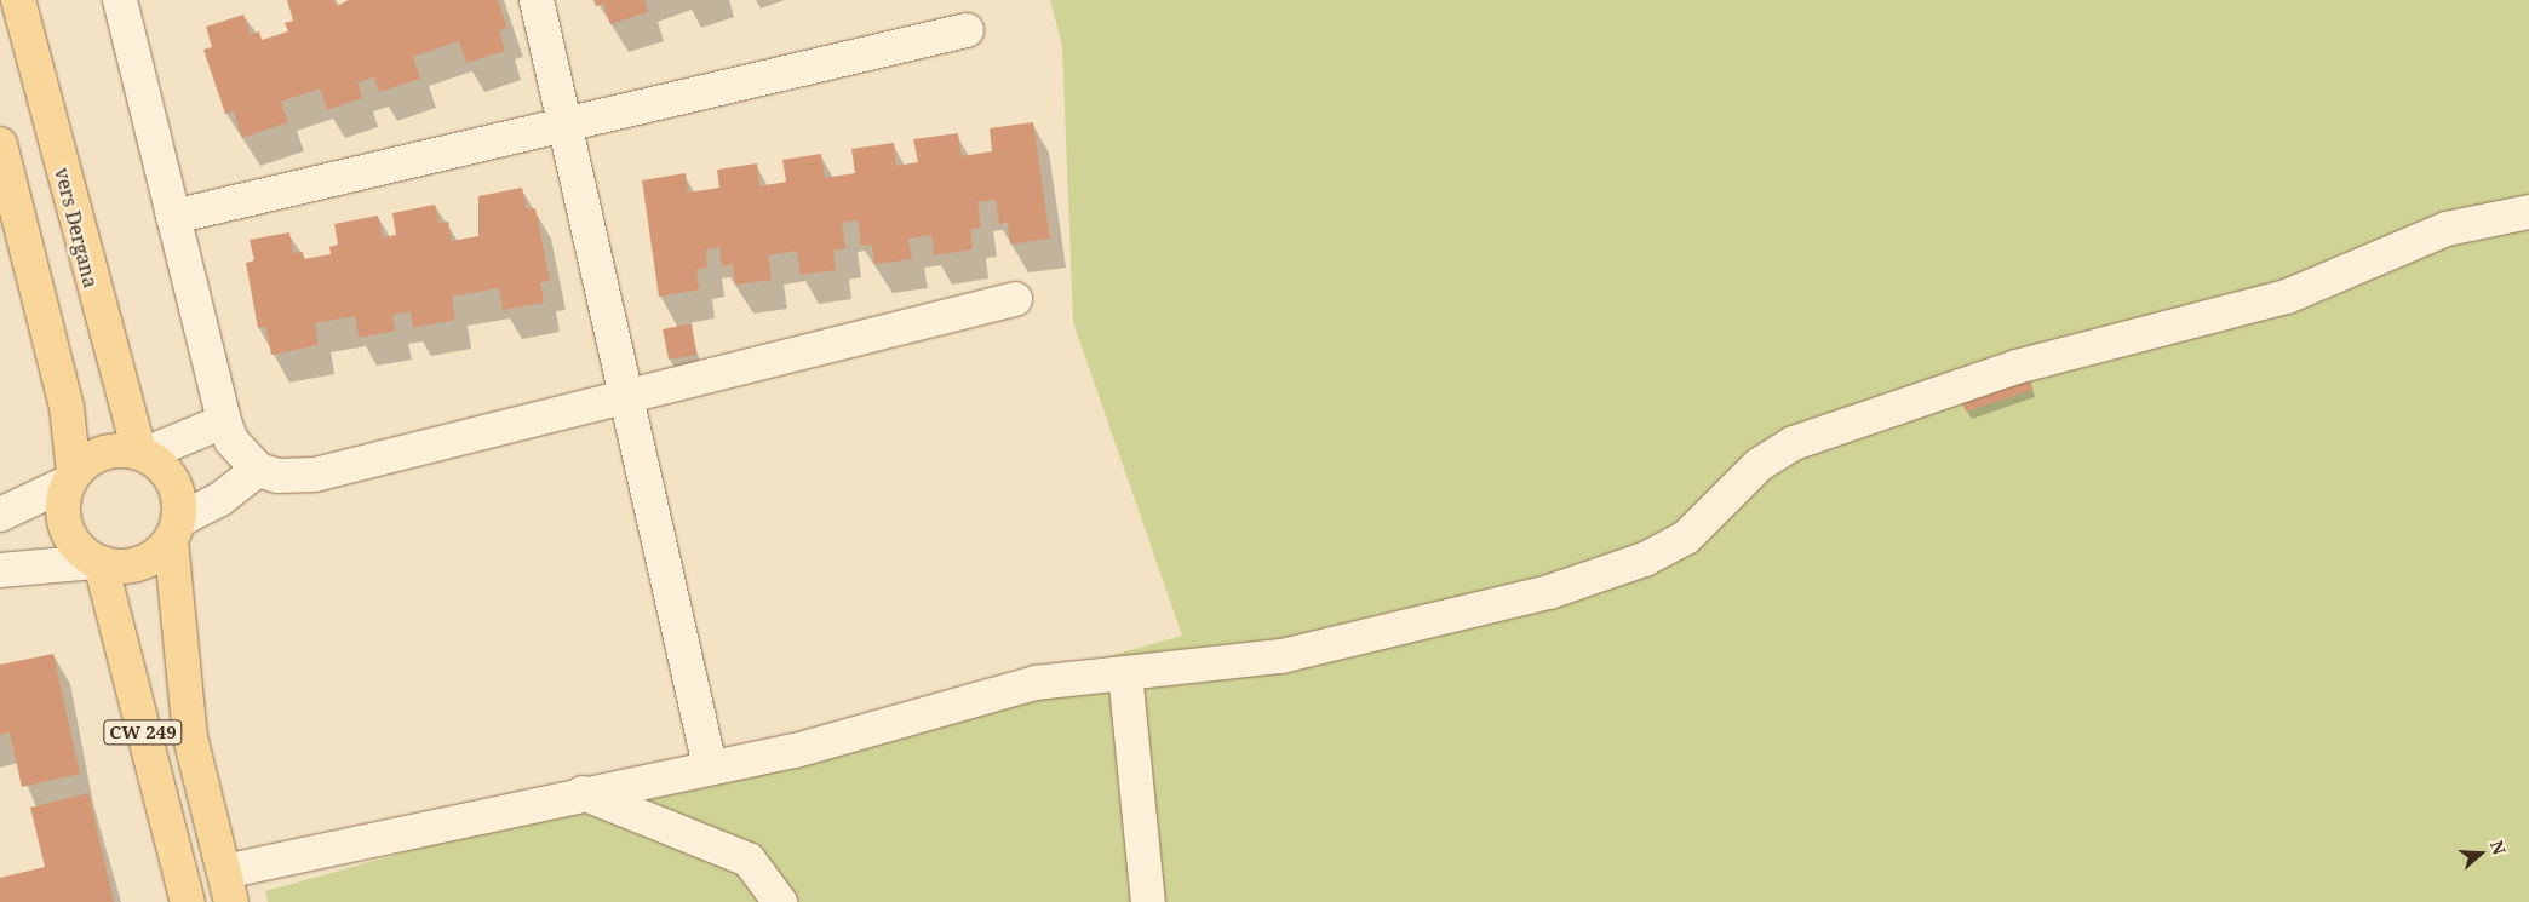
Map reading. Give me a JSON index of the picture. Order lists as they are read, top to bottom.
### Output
{
  "streets": {
    "main road": ["vers Dergana", "CW 249"]
  },
  "crossings": [
    ["vers Dergana", "CW 249"]
  ],
  "north": "right"
}
